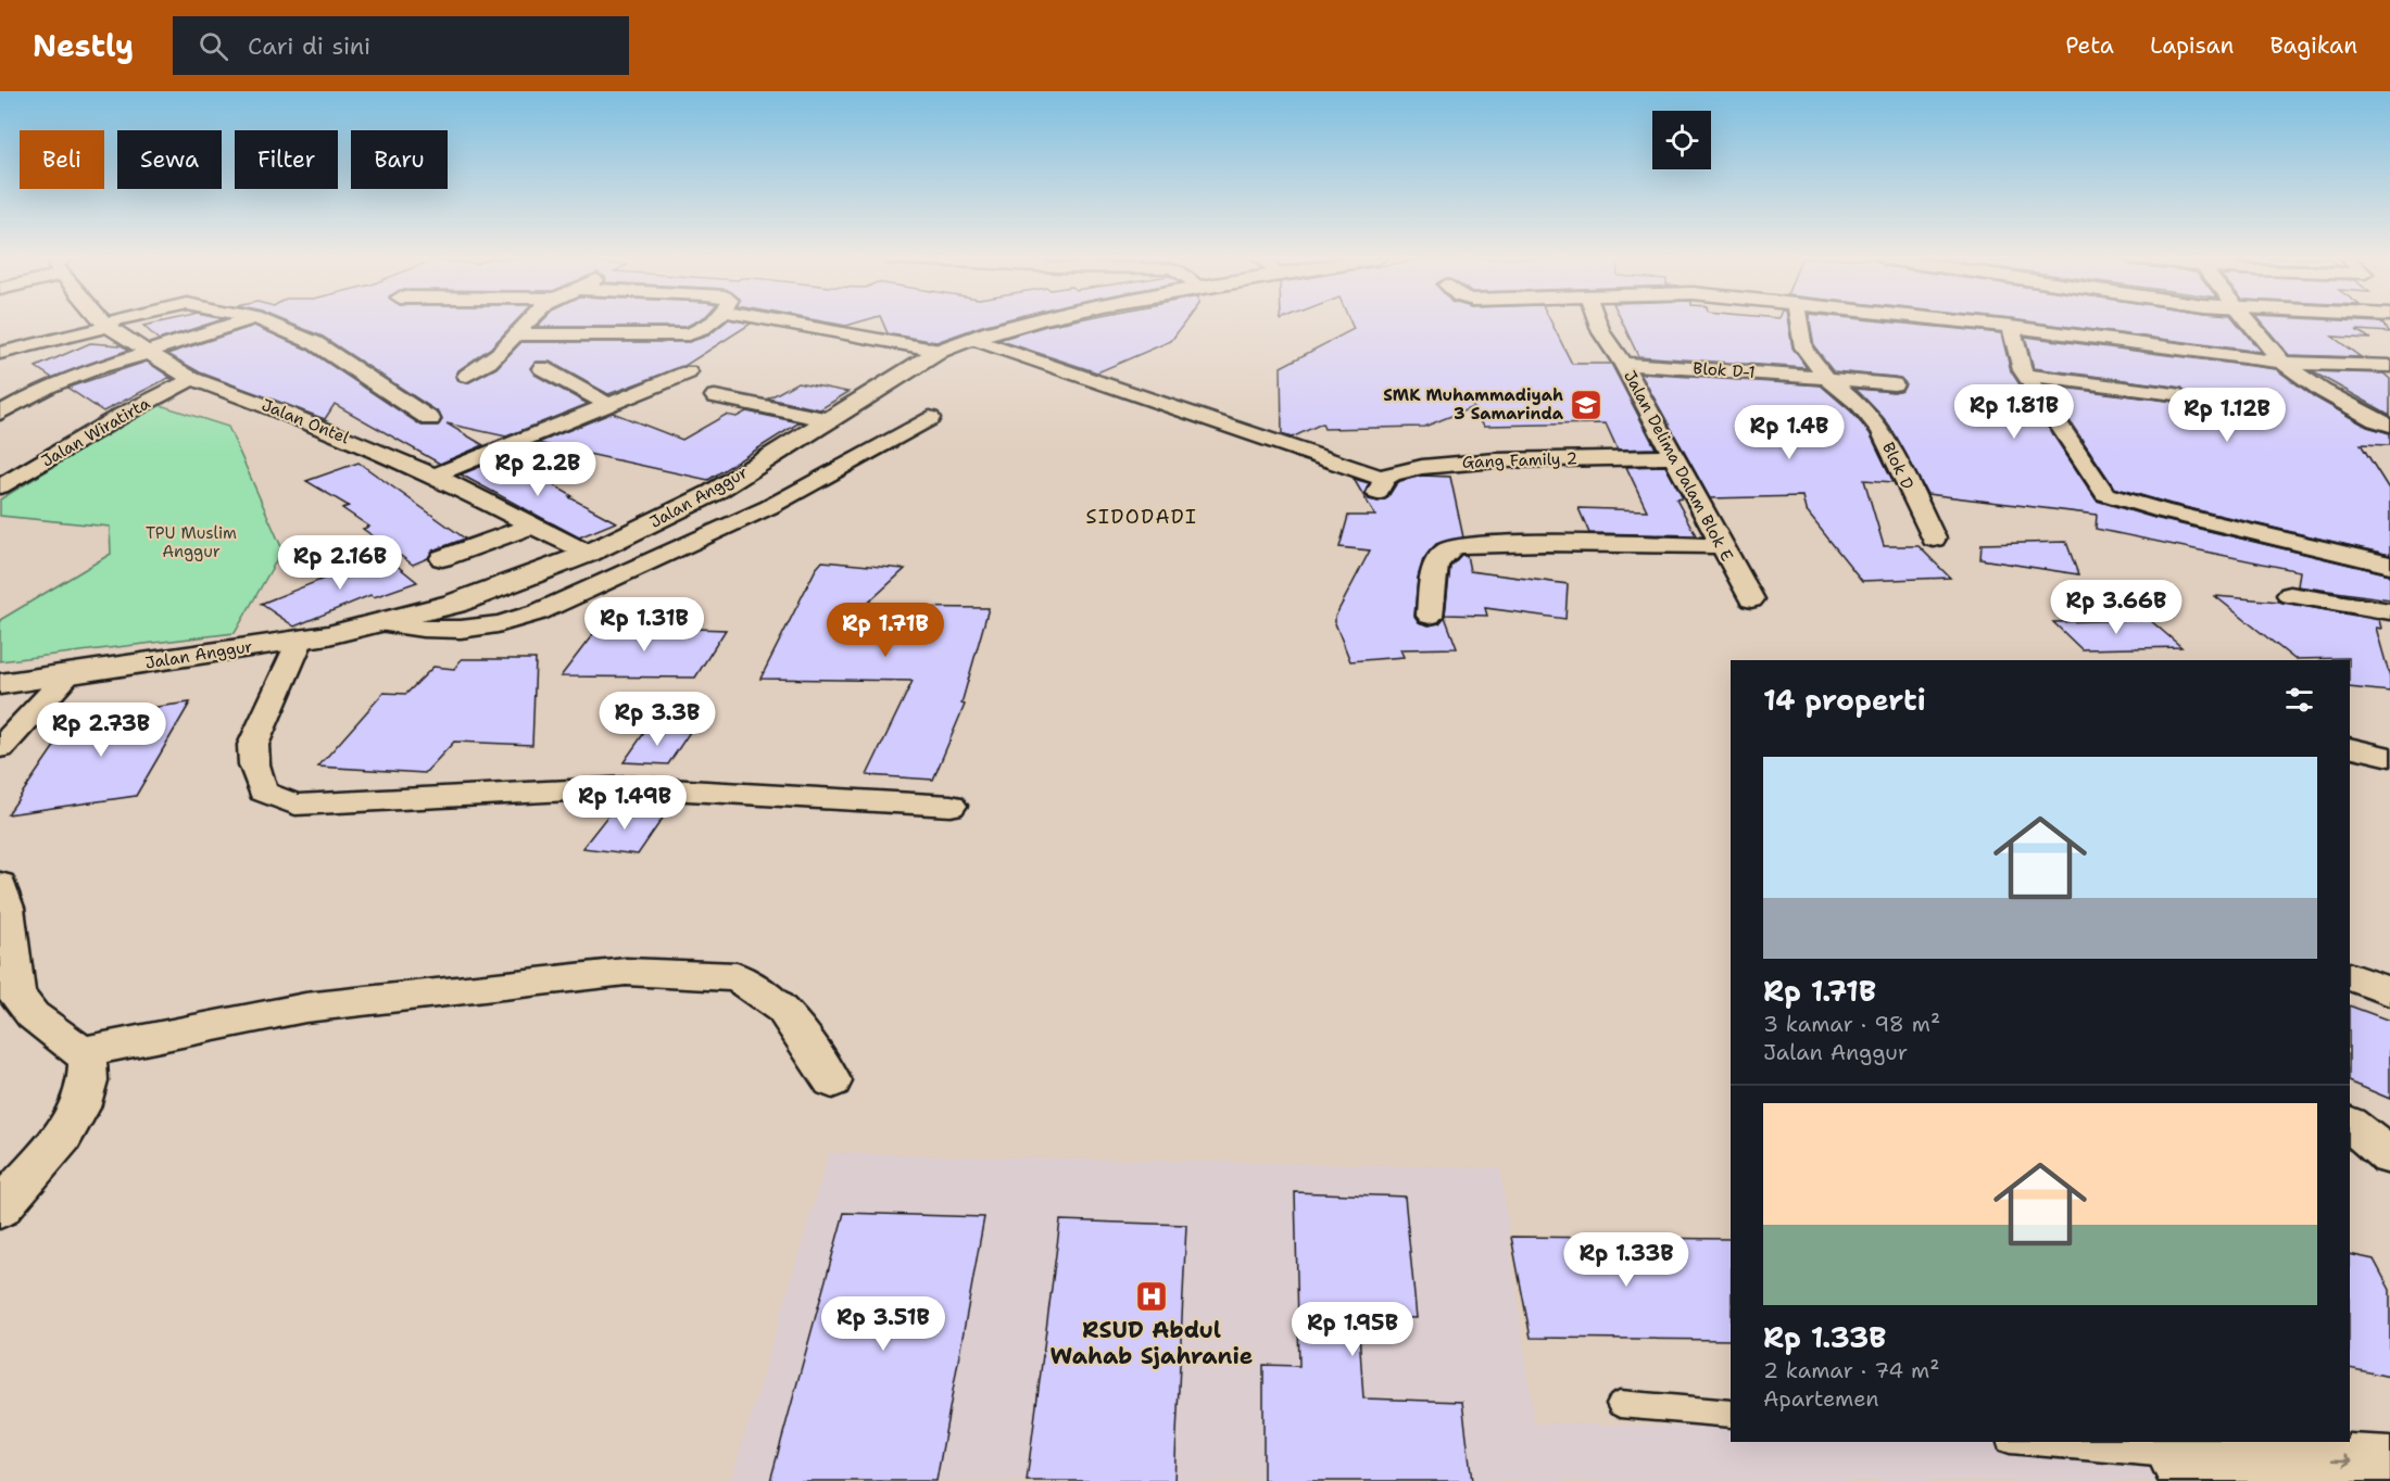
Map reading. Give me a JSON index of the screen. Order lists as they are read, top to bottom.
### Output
{
  "streets": {
    "street": [
      "Blok D-1",
      "Jalan Ontel",
      "Jalan Wiratirta",
      "Gang Family 2",
      "Jalan Delima Dalam Blok E",
      "Blok D",
      "Jalan Anggur"
    ]
  },
  "crossings": [
    ["Blok D-1", "Jalan Delima Dalam Blok E"],
    ["Blok D-1", "Blok D"],
    ["Jalan Ontel", "Jalan Wiratirta"],
    ["Jalan Ontel", "Jalan Anggur"],
    ["Gang Family 2", "Jalan Delima Dalam Blok E"],
    ["Gang Family 2", "Jalan Anggur"]
  ],
  "districts": ["SIDODADI"],
  "parks": ["TPU Muslim Anggur"],
  "places": {
    "school or university": ["SMK Muhammadiyah 3 Samarinda"],
    "hospital": ["RSUD Abdul Wahab Sjahranie"]
  },
  "page": {
    "header": "Nestly",
    "search": "Cari di sini",
    "nav": ["Peta", "Lapisan", "Bagikan"],
    "chip": [
      "Beli",
      "Sewa",
      "Filter",
      "Baru"
    ],
    "price": [
      "Rp 1.81B",
      "Rp 1.12B",
      "Rp 1.4B",
      "Rp 2.2B",
      "Rp 2.16B",
      "Rp 3.66B",
      "Rp 1.31B",
      "Rp 1.71B",
      "Rp 3.3B",
      "Rp 2.73B",
      "Rp 1.49B",
      "Rp 1.33B",
      "Rp 3.51B",
      "Rp 1.95B"
    ],
    "heading": "14 properti",
    "list": [
      {
        "name": "Rp 1.71B",
        "note": "3 kamar · 98 m² · Jalan Anggur"
      },
      {
        "name": "Rp 1.33B",
        "note": "2 kamar · 74 m² · Apartemen"
      }
    ]
  }
}
